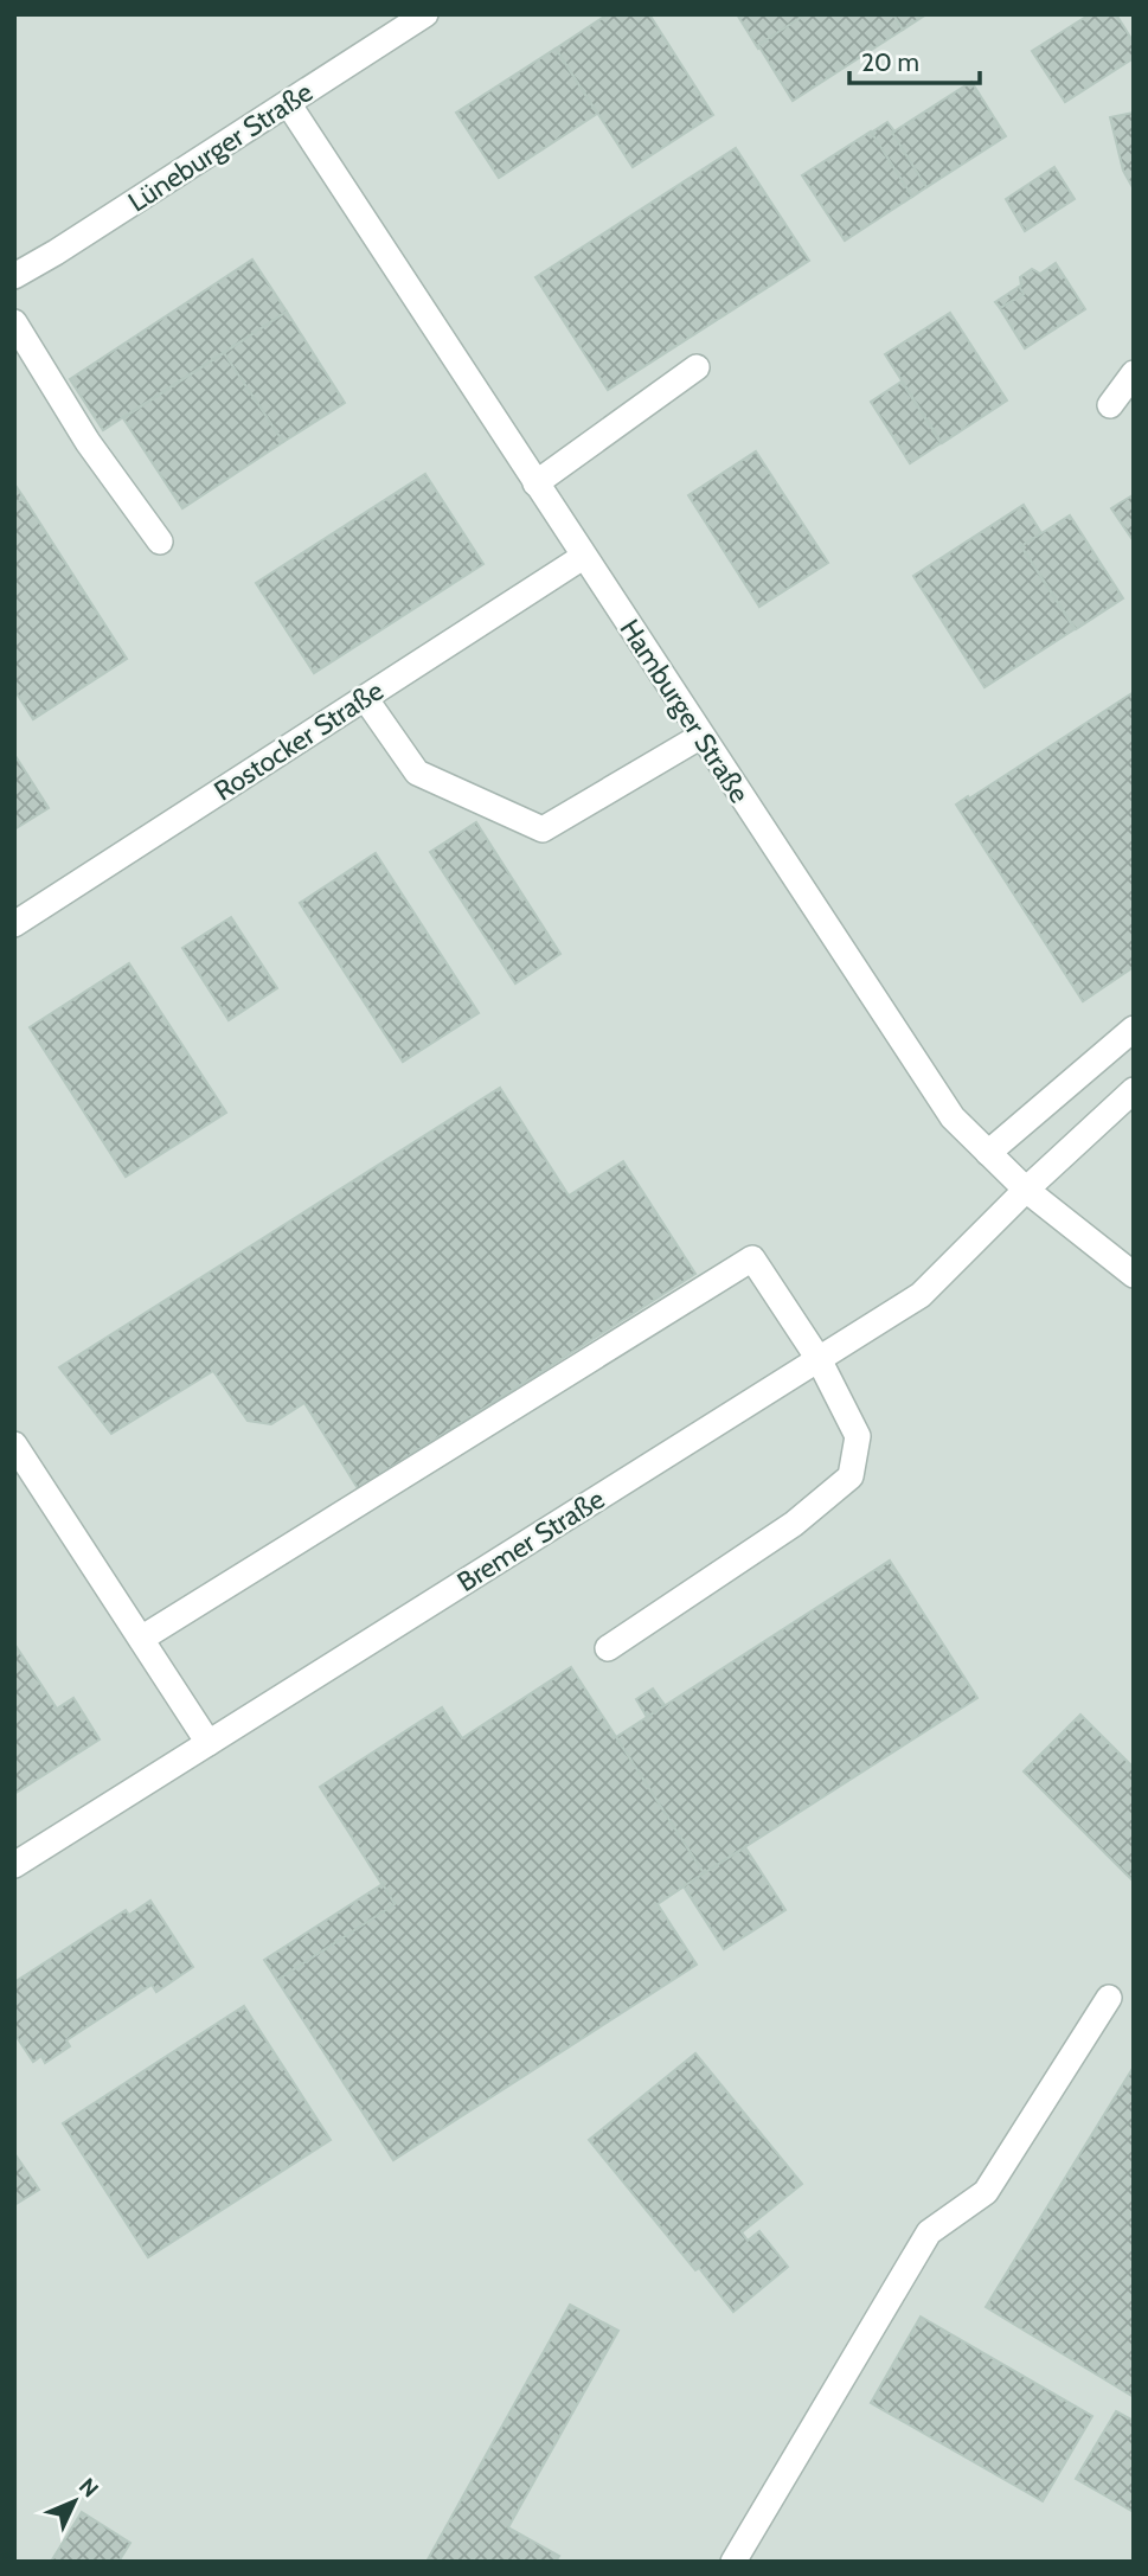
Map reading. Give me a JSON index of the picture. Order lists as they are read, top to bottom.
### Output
{
  "streets": {
    "street": [
      "Lüneburger Straße",
      "Hamburger Straße",
      "Rostocker Straße",
      "Bremer Straße"
    ]
  },
  "crossings": [
    ["Lüneburger Straße", "Hamburger Straße"],
    ["Hamburger Straße", "Rostocker Straße"],
    ["Hamburger Straße", "Bremer Straße"]
  ],
  "scale_bar": "20 m",
  "north": "top right"
}
